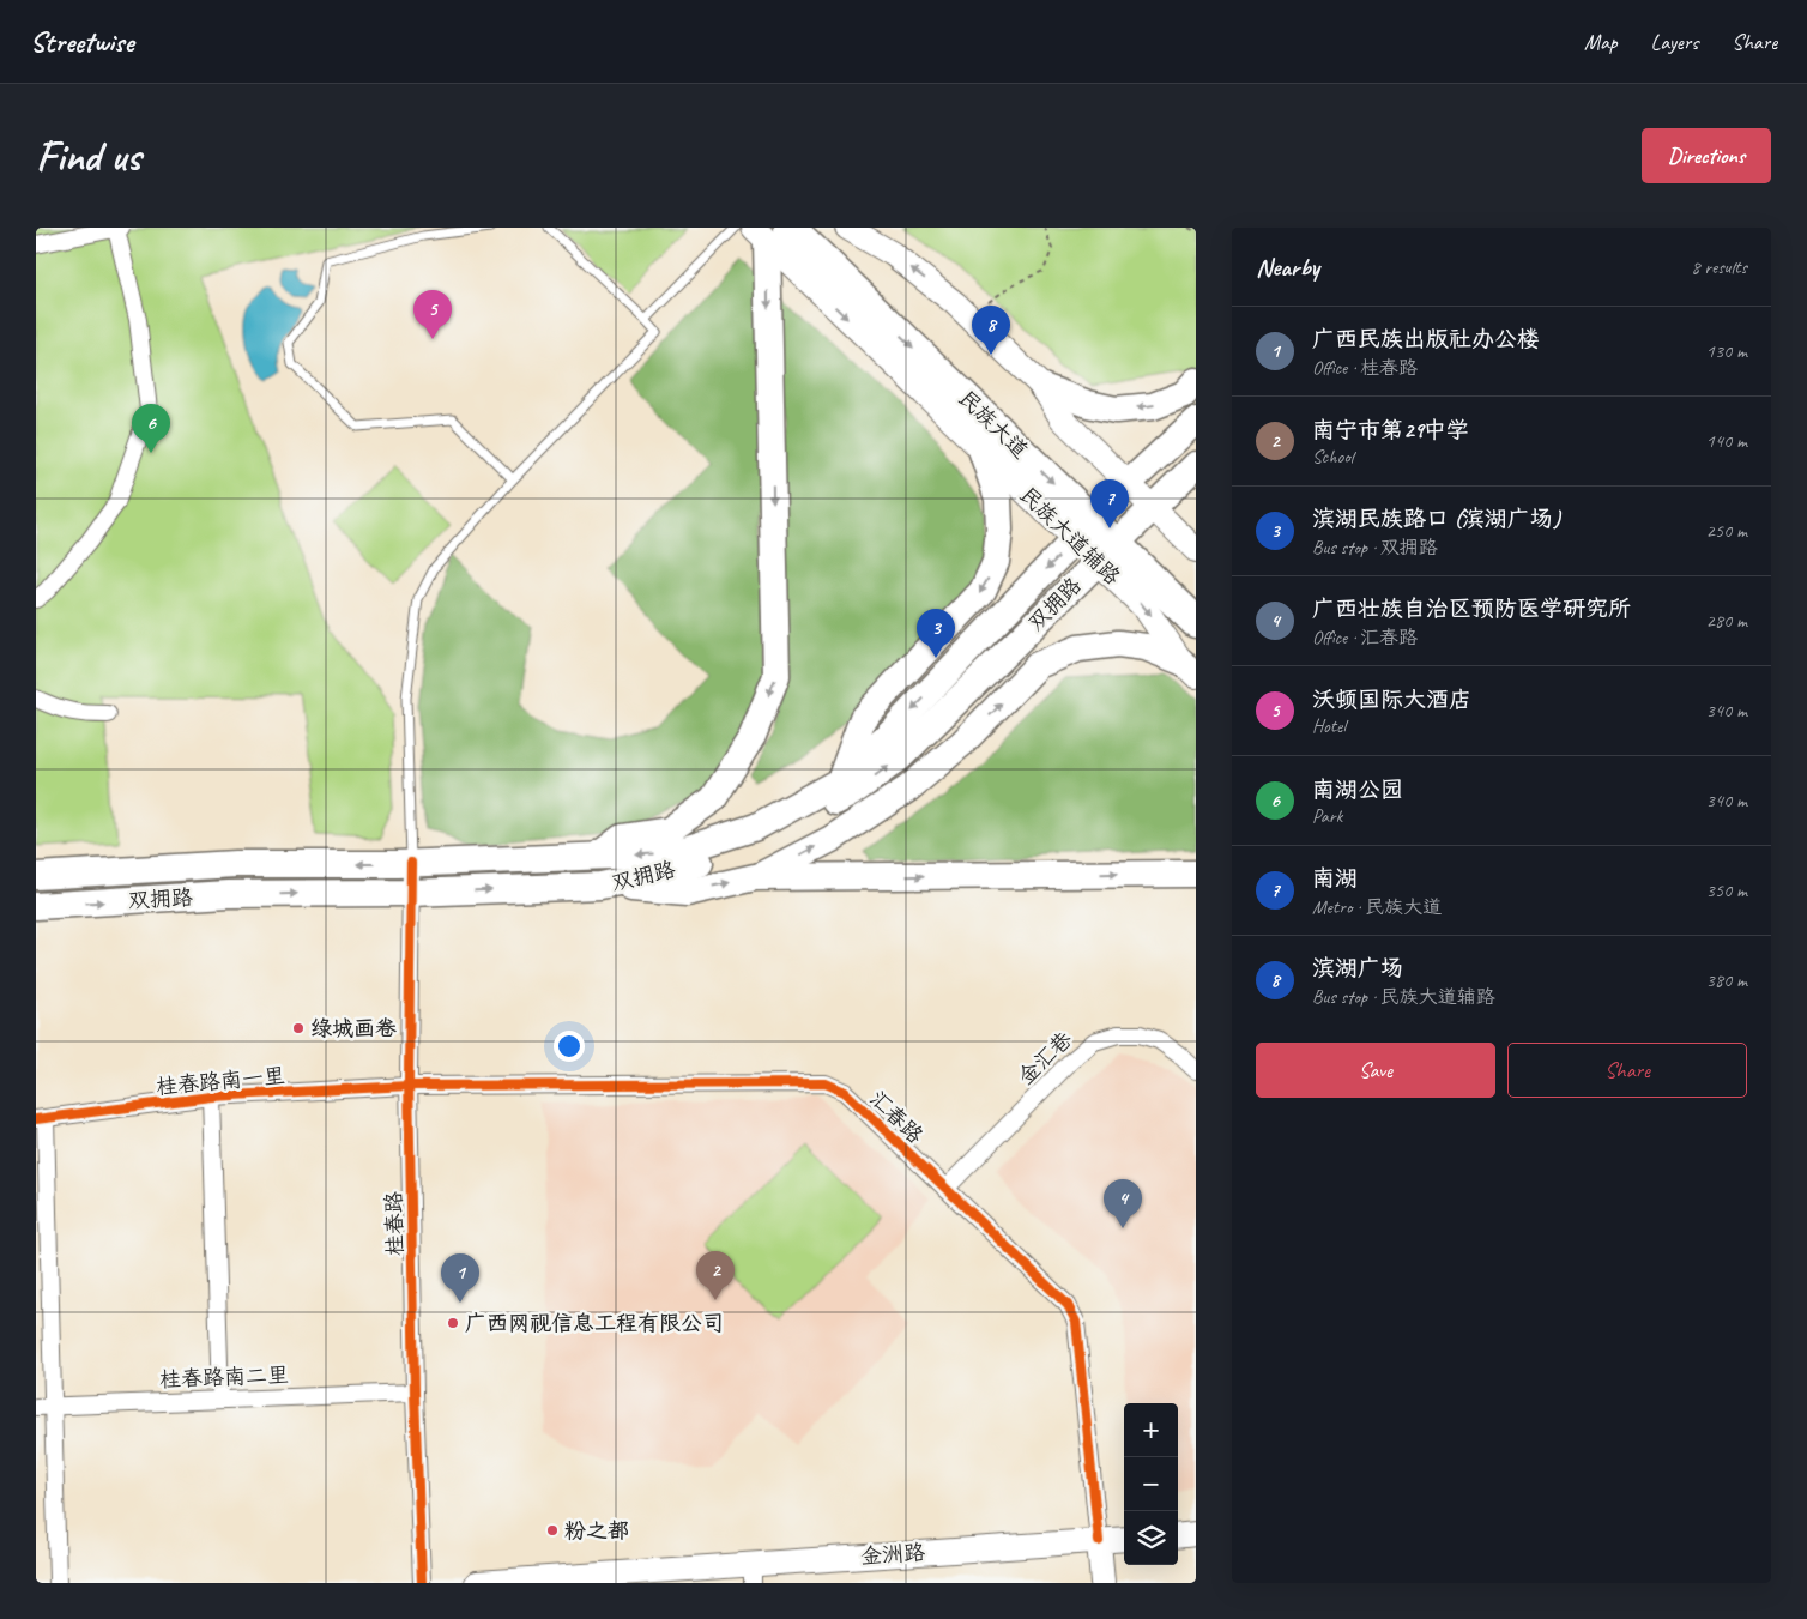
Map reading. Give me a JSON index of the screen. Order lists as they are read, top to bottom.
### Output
{
  "streets": {
    "highway": ["民族大道"],
    "main road": ["双拥路"],
    "street": [
      "民族大道辅路",
      "金汇巷",
      "桂春路南一里",
      "汇春路",
      "桂春路",
      "桂春路南二里",
      "金洲路"
    ]
  },
  "crossings": [
    ["民族大道", "民族大道辅路"],
    ["民族大道", "双拥路"],
    ["民族大道辅路", "双拥路"],
    ["双拥路", "桂春路"],
    ["金汇巷", "汇春路"],
    ["桂春路南一里", "汇春路"],
    ["桂春路南一里", "桂春路"],
    ["汇春路", "桂春路"],
    ["汇春路", "金洲路"],
    ["桂春路", "桂春路南二里"]
  ],
  "places": ["绿城画卷", "广西网视信息工程有限公司", "粉之都"],
  "page": {
    "header": "Streetwise",
    "nav": ["Map", "Layers", "Share"],
    "buttons": [
      "Directions",
      ["Save", "Share"]
    ],
    "title": "Find us",
    "heading": ["Nearby", "8 results"],
    "pins": [
      "5",
      "8",
      "6",
      "7",
      "3",
      "4",
      "2",
      "1"
    ],
    "list": [
      {
        "mark": "1",
        "name": "广西民族出版社办公楼",
        "note": "Office · 桂春路",
        "value": "130 m"
      },
      {
        "mark": "2",
        "name": "南宁市第29中学",
        "note": "School",
        "value": "140 m"
      },
      {
        "mark": "3",
        "name": "滨湖民族路口 (滨湖广场)",
        "note": "Bus stop · 双拥路",
        "value": "250 m"
      },
      {
        "mark": "4",
        "name": "广西壮族自治区预防医学研究所",
        "note": "Office · 汇春路",
        "value": "280 m"
      },
      {
        "mark": "5",
        "name": "沃顿国际大酒店",
        "note": "Hotel",
        "value": "340 m"
      },
      {
        "mark": "6",
        "name": "南湖公园",
        "note": "Park",
        "value": "340 m"
      },
      {
        "mark": "7",
        "name": "南湖",
        "note": "Metro · 民族大道",
        "value": "350 m"
      },
      {
        "mark": "8",
        "name": "滨湖广场",
        "note": "Bus stop · 民族大道辅路",
        "value": "380 m"
      }
    ],
    "map_buttons": ["+", "−"]
  }
}
